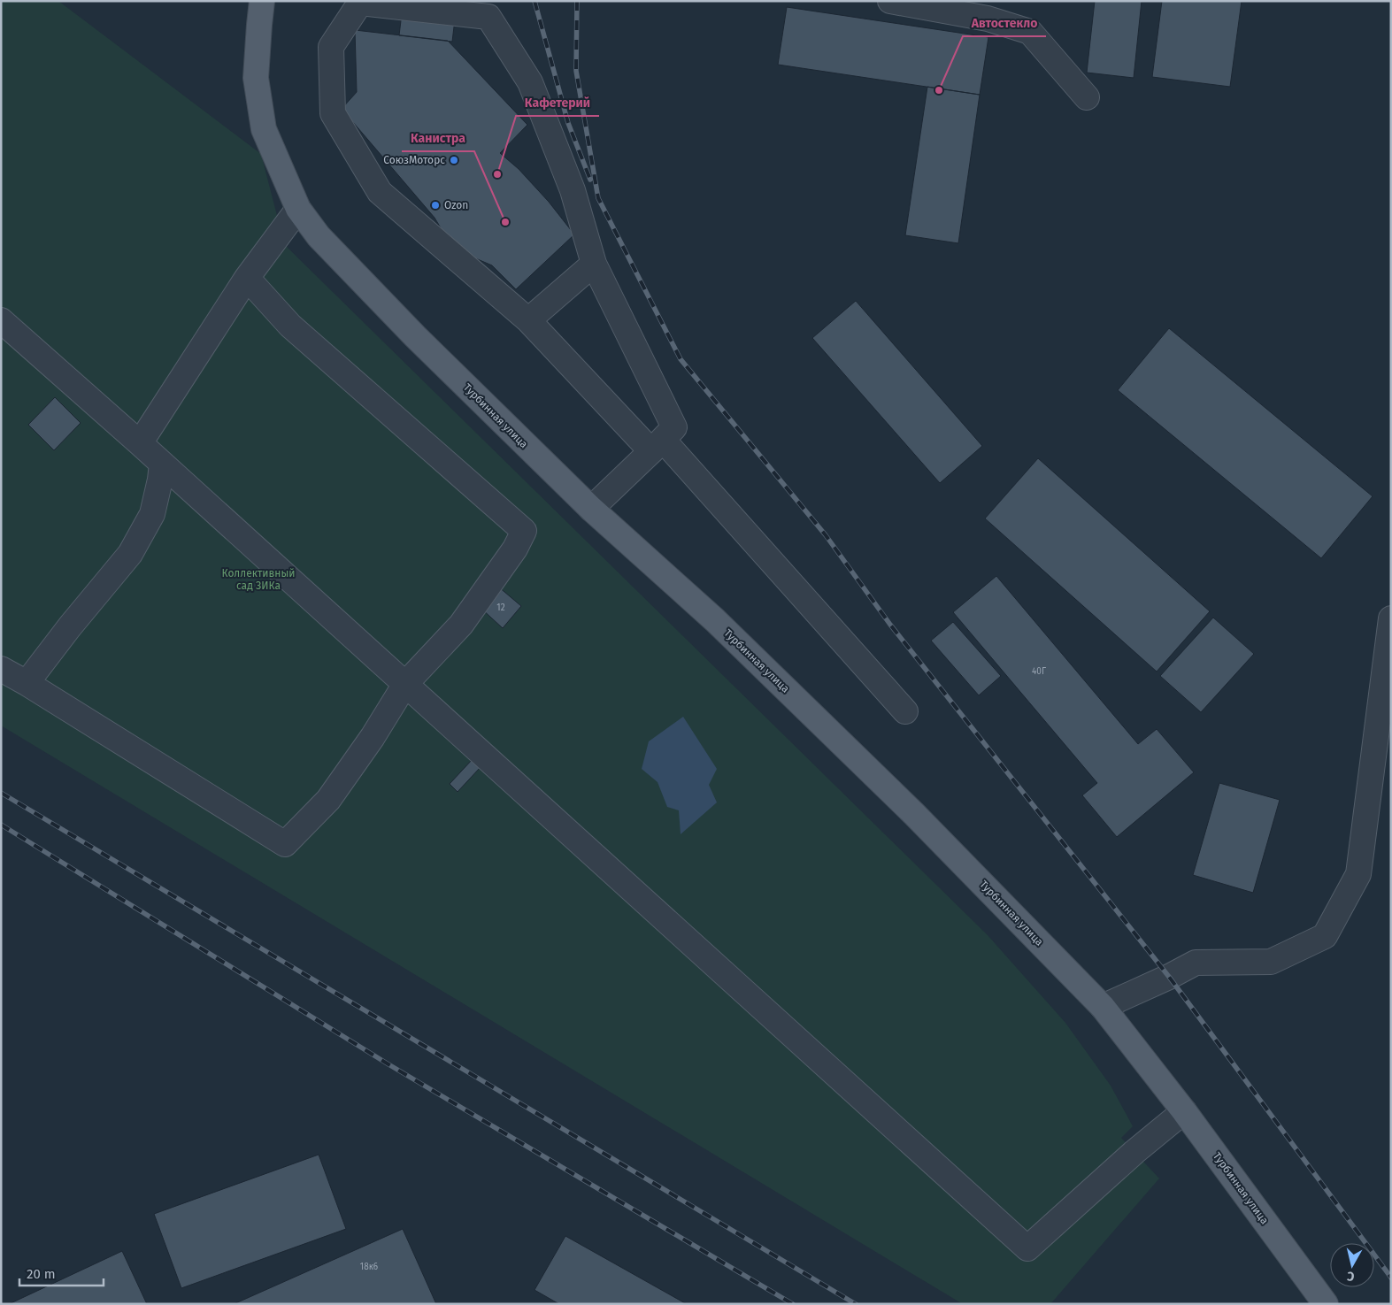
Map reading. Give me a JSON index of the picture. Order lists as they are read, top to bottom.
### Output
{
  "streets": {
    "main road": ["Турбинная улица"]
  },
  "parks": ["Коллективный сад ЗИКа"],
  "places": [
    "Автостекло",
    "СоюзМоторс",
    "Кафетерий",
    "Ozon",
    "Канистра"
  ],
  "house_numbers": ["12", "40Г", "18к6"],
  "scale_bar": "20 m",
  "north": "bottom"
}
